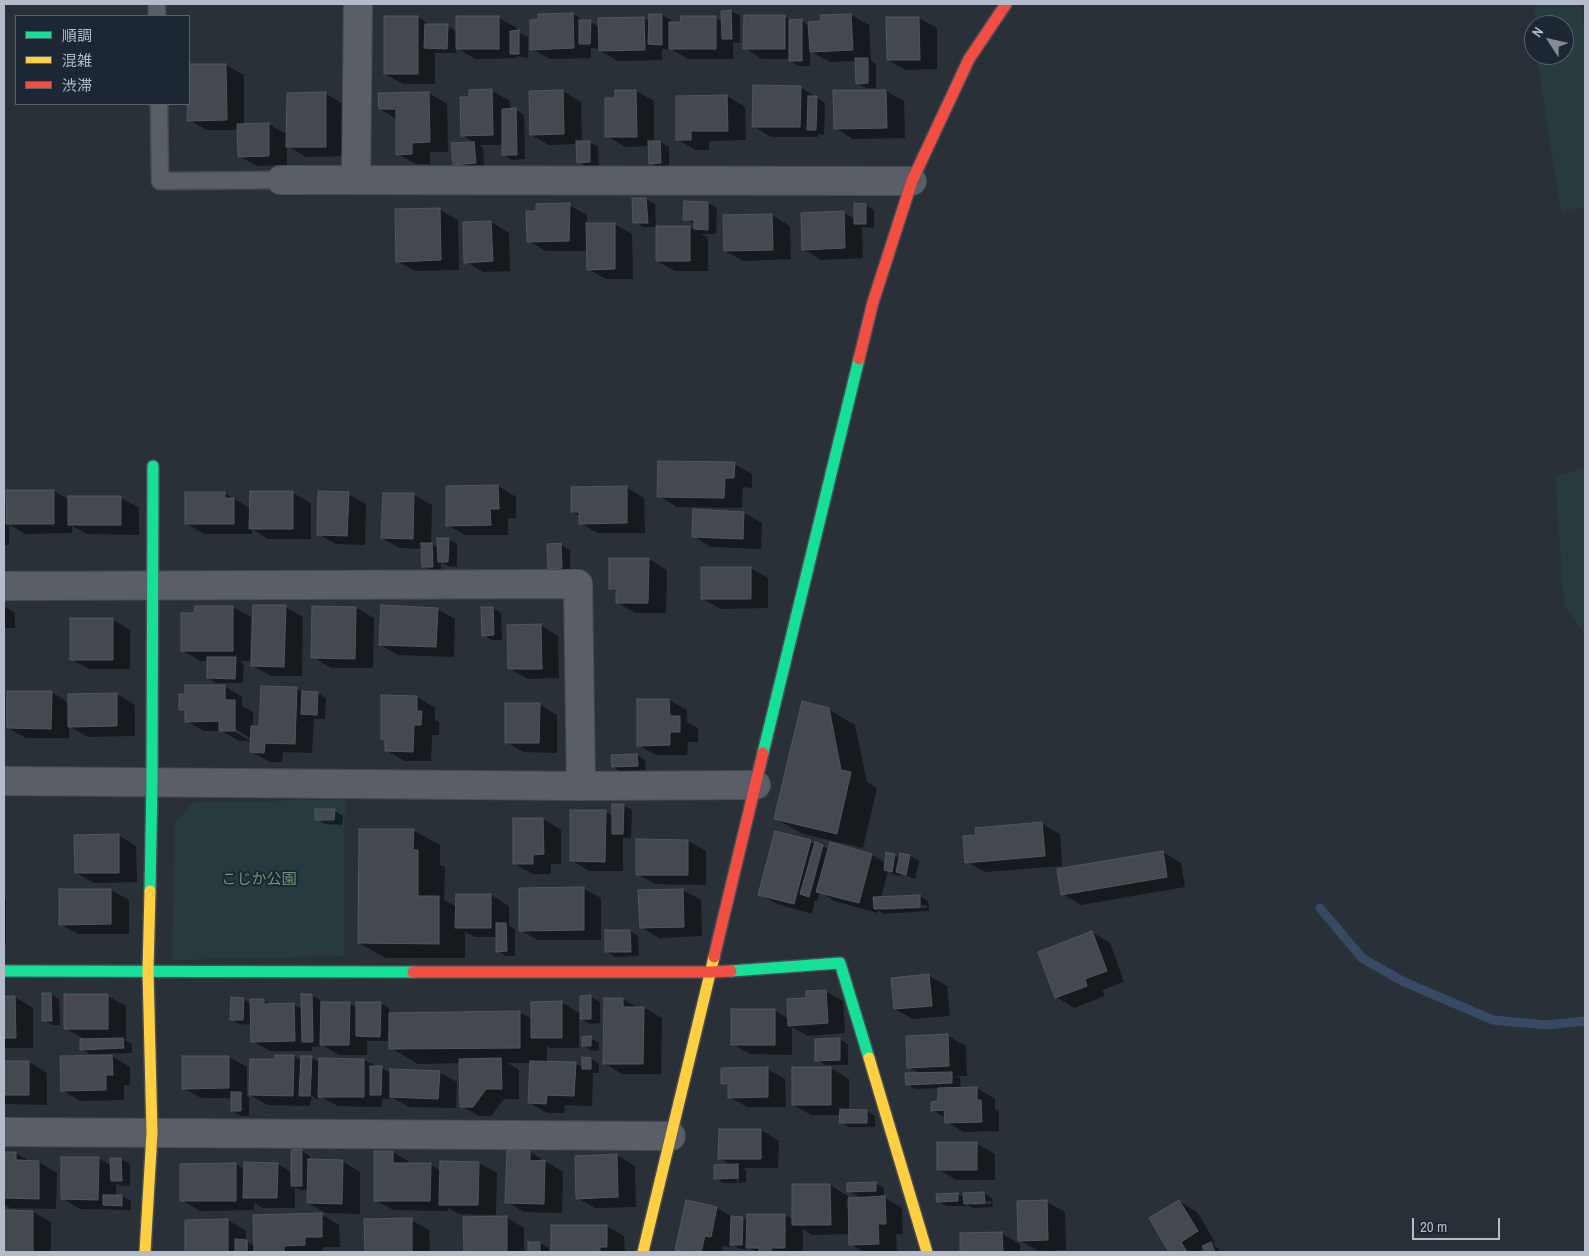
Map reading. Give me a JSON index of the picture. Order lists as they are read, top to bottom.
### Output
{
  "parks": ["こじか公園"],
  "legend": ["順調", "混雑", "渋滞"],
  "scale_bar": "20 m",
  "north": "top left"
}
